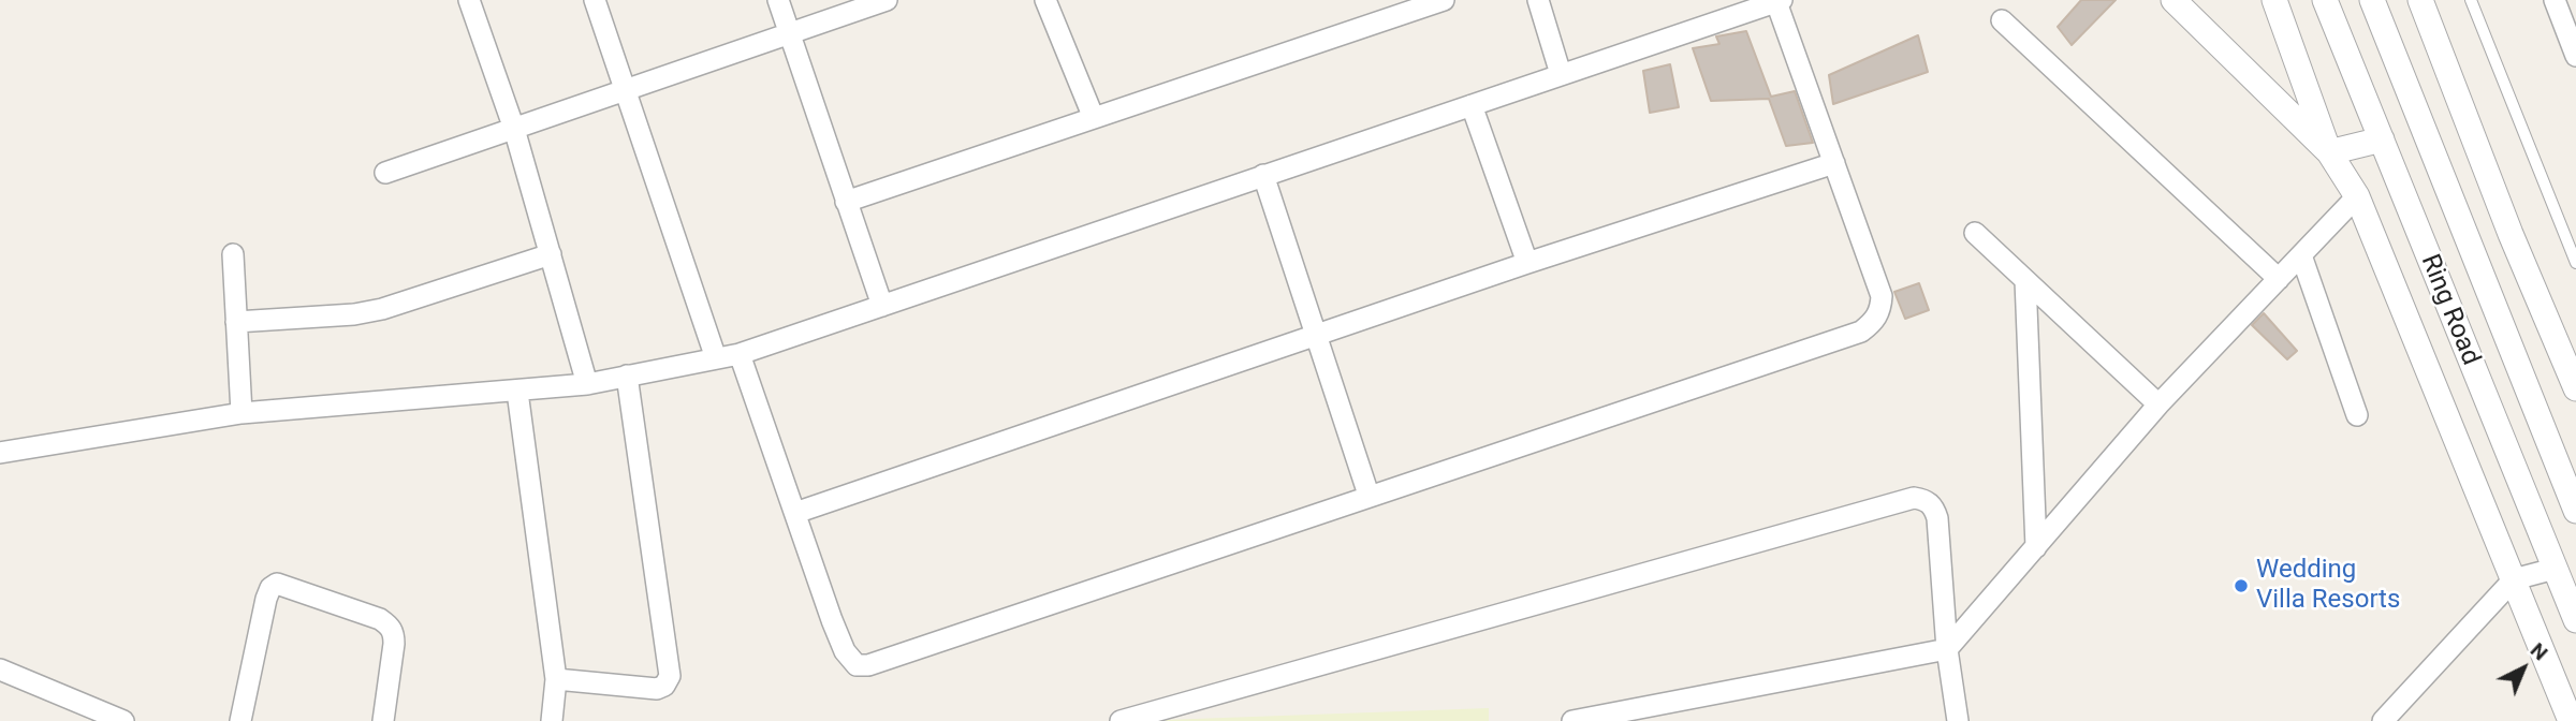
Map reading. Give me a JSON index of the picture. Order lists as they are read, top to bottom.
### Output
{
  "streets": {
    "street": ["Ring Road"]
  },
  "places": ["Wedding Villa Resorts"],
  "north": "top right"
}
